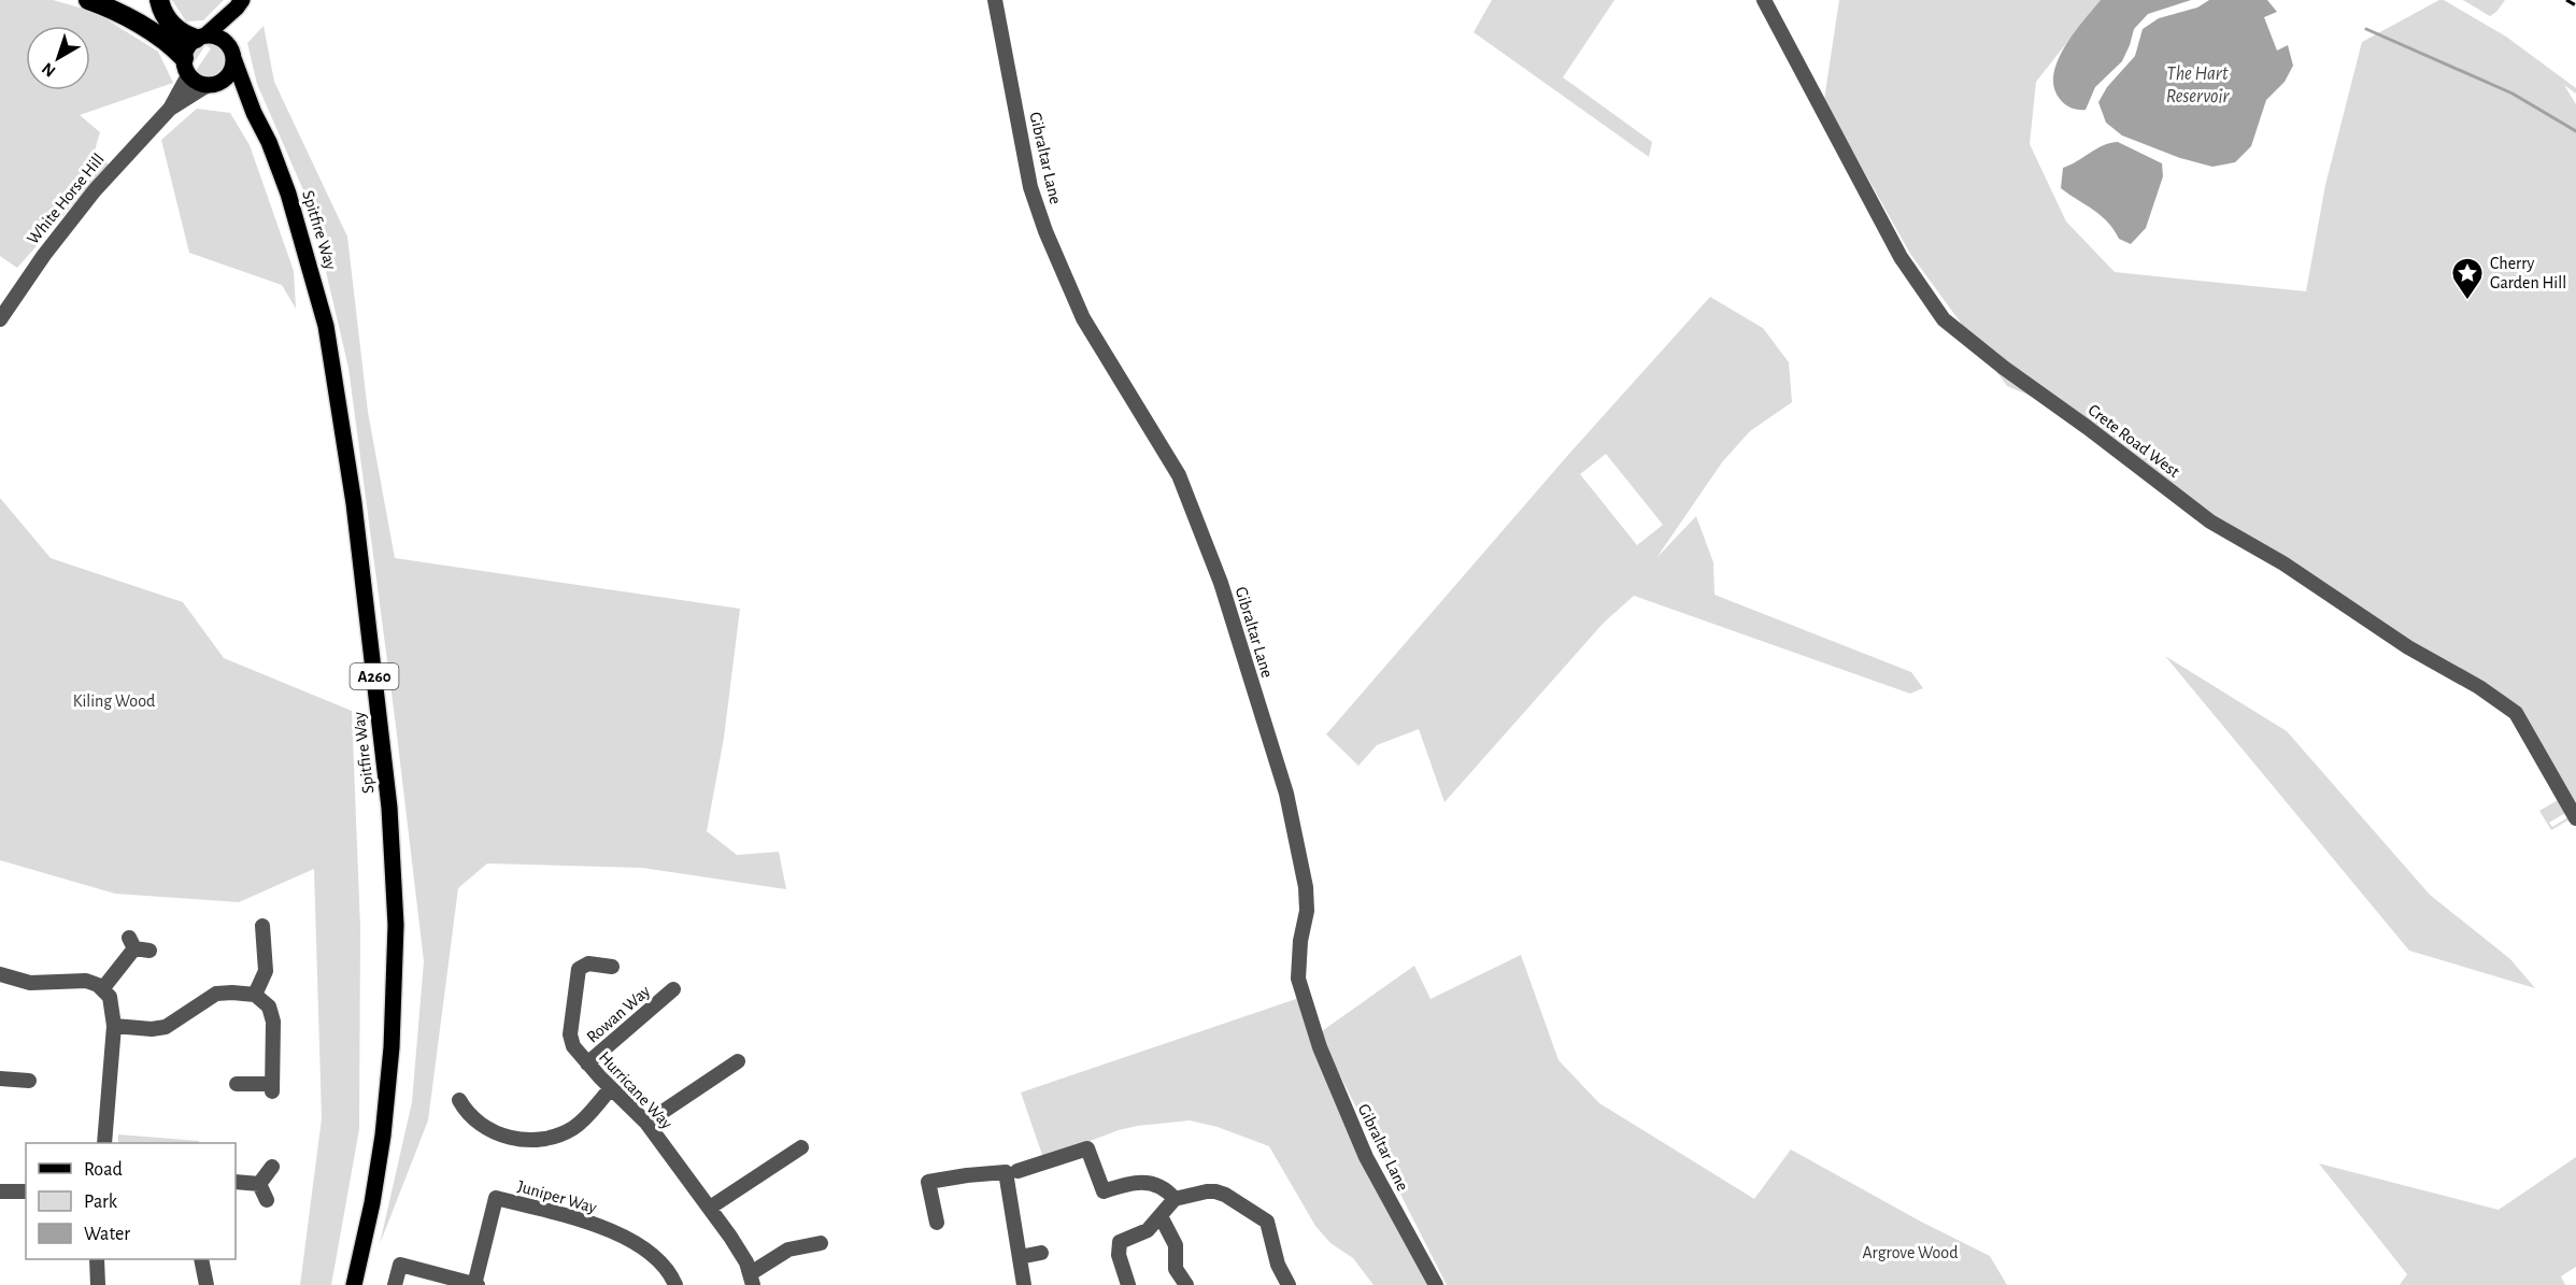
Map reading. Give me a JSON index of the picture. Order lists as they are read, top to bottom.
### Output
{
  "streets": {
    "main road": ["Spitfire Way", "A260"],
    "street": [
      "Gibraltar Lane",
      "White Horse Hill",
      "Crete Road West",
      "Rowan Way",
      "Hurricane Way",
      "Juniper Way"
    ]
  },
  "crossings": [
    ["White Horse Hill", "Spitfire Way"],
    ["White Horse Hill", "A260"],
    ["Spitfire Way", "A260"],
    ["Rowan Way", "Hurricane Way"]
  ],
  "water": ["The Hart Reservoir"],
  "parks": ["Kiling Wood", "Argrove Wood"],
  "places": {
    "place": ["Cherry Garden Hill"]
  },
  "legend": ["Road", "Park", "Water"],
  "north": "bottom left"
}
